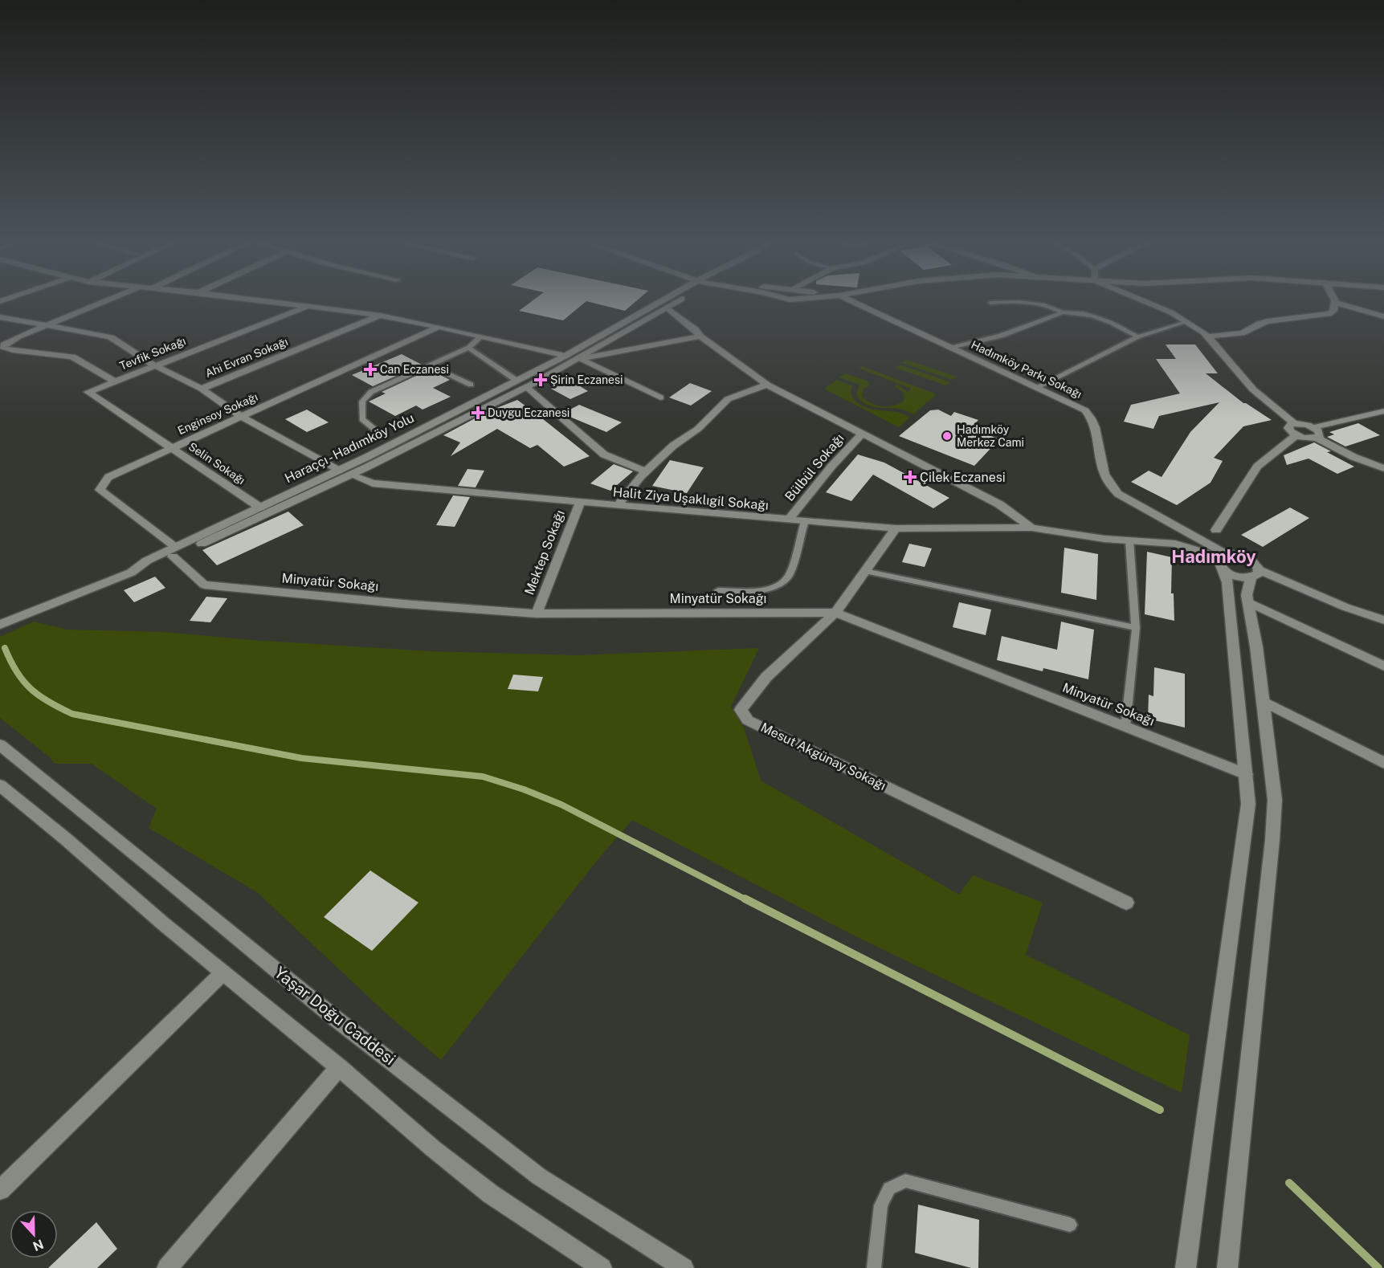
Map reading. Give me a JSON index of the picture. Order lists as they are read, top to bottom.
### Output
{
  "streets": {
    "street": [
      "Tevfik Sokağı",
      "Ahi Evran Sokağı",
      "Hadımköy Parkı Sokağı",
      "Enginsoy Sokağı",
      "Haraççı - Hadımköy Yolu",
      "Selin Sokağı",
      "Bülbül Sokağı",
      "Halit Ziya Uşaklıgil Sokağı",
      "Mektep Sokağı",
      "Minyatür Sokağı",
      "Mesut Akgünay Sokağı",
      "Yaşar Doğu Caddesi"
    ]
  },
  "crossings": [
    ["Tevfik Sokağı", "Selin Sokağı"],
    ["Tevfik Sokağı", "Halit Ziya Uşaklıgil Sokağı"],
    ["Ahi Evran Sokağı", "Halit Ziya Uşaklıgil Sokağı"],
    ["Hadımköy Parkı Sokağı", "Halit Ziya Uşaklıgil Sokağı"],
    ["Enginsoy Sokağı", "Haraççı - Hadımköy Yolu"],
    ["Enginsoy Sokağı", "Selin Sokağı"],
    ["Enginsoy Sokağı", "Halit Ziya Uşaklıgil Sokağı"],
    ["Enginsoy Sokağı", "Minyatür Sokağı"],
    ["Haraççı - Hadımköy Yolu", "Selin Sokağı"],
    ["Haraççı - Hadımköy Yolu", "Halit Ziya Uşaklıgil Sokağı"],
    ["Haraççı - Hadımköy Yolu", "Minyatür Sokağı"],
    ["Bülbül Sokağı", "Halit Ziya Uşaklıgil Sokağı"],
    ["Halit Ziya Uşaklıgil Sokağı", "Mektep Sokağı"],
    ["Halit Ziya Uşaklıgil Sokağı", "Mesut Akgünay Sokağı"],
    ["Mektep Sokağı", "Minyatür Sokağı"],
    ["Minyatür Sokağı", "Mesut Akgünay Sokağı"]
  ],
  "districts": ["Hadımköy"],
  "places": {
    "health": [
      "Can Eczanesi",
      "Şirin Eczanesi",
      "Duygu Eczanesi",
      "Çilek Eczanesi"
    ],
    "other": ["Hadımköy Merkez Cami"]
  },
  "north": "bottom"
}
